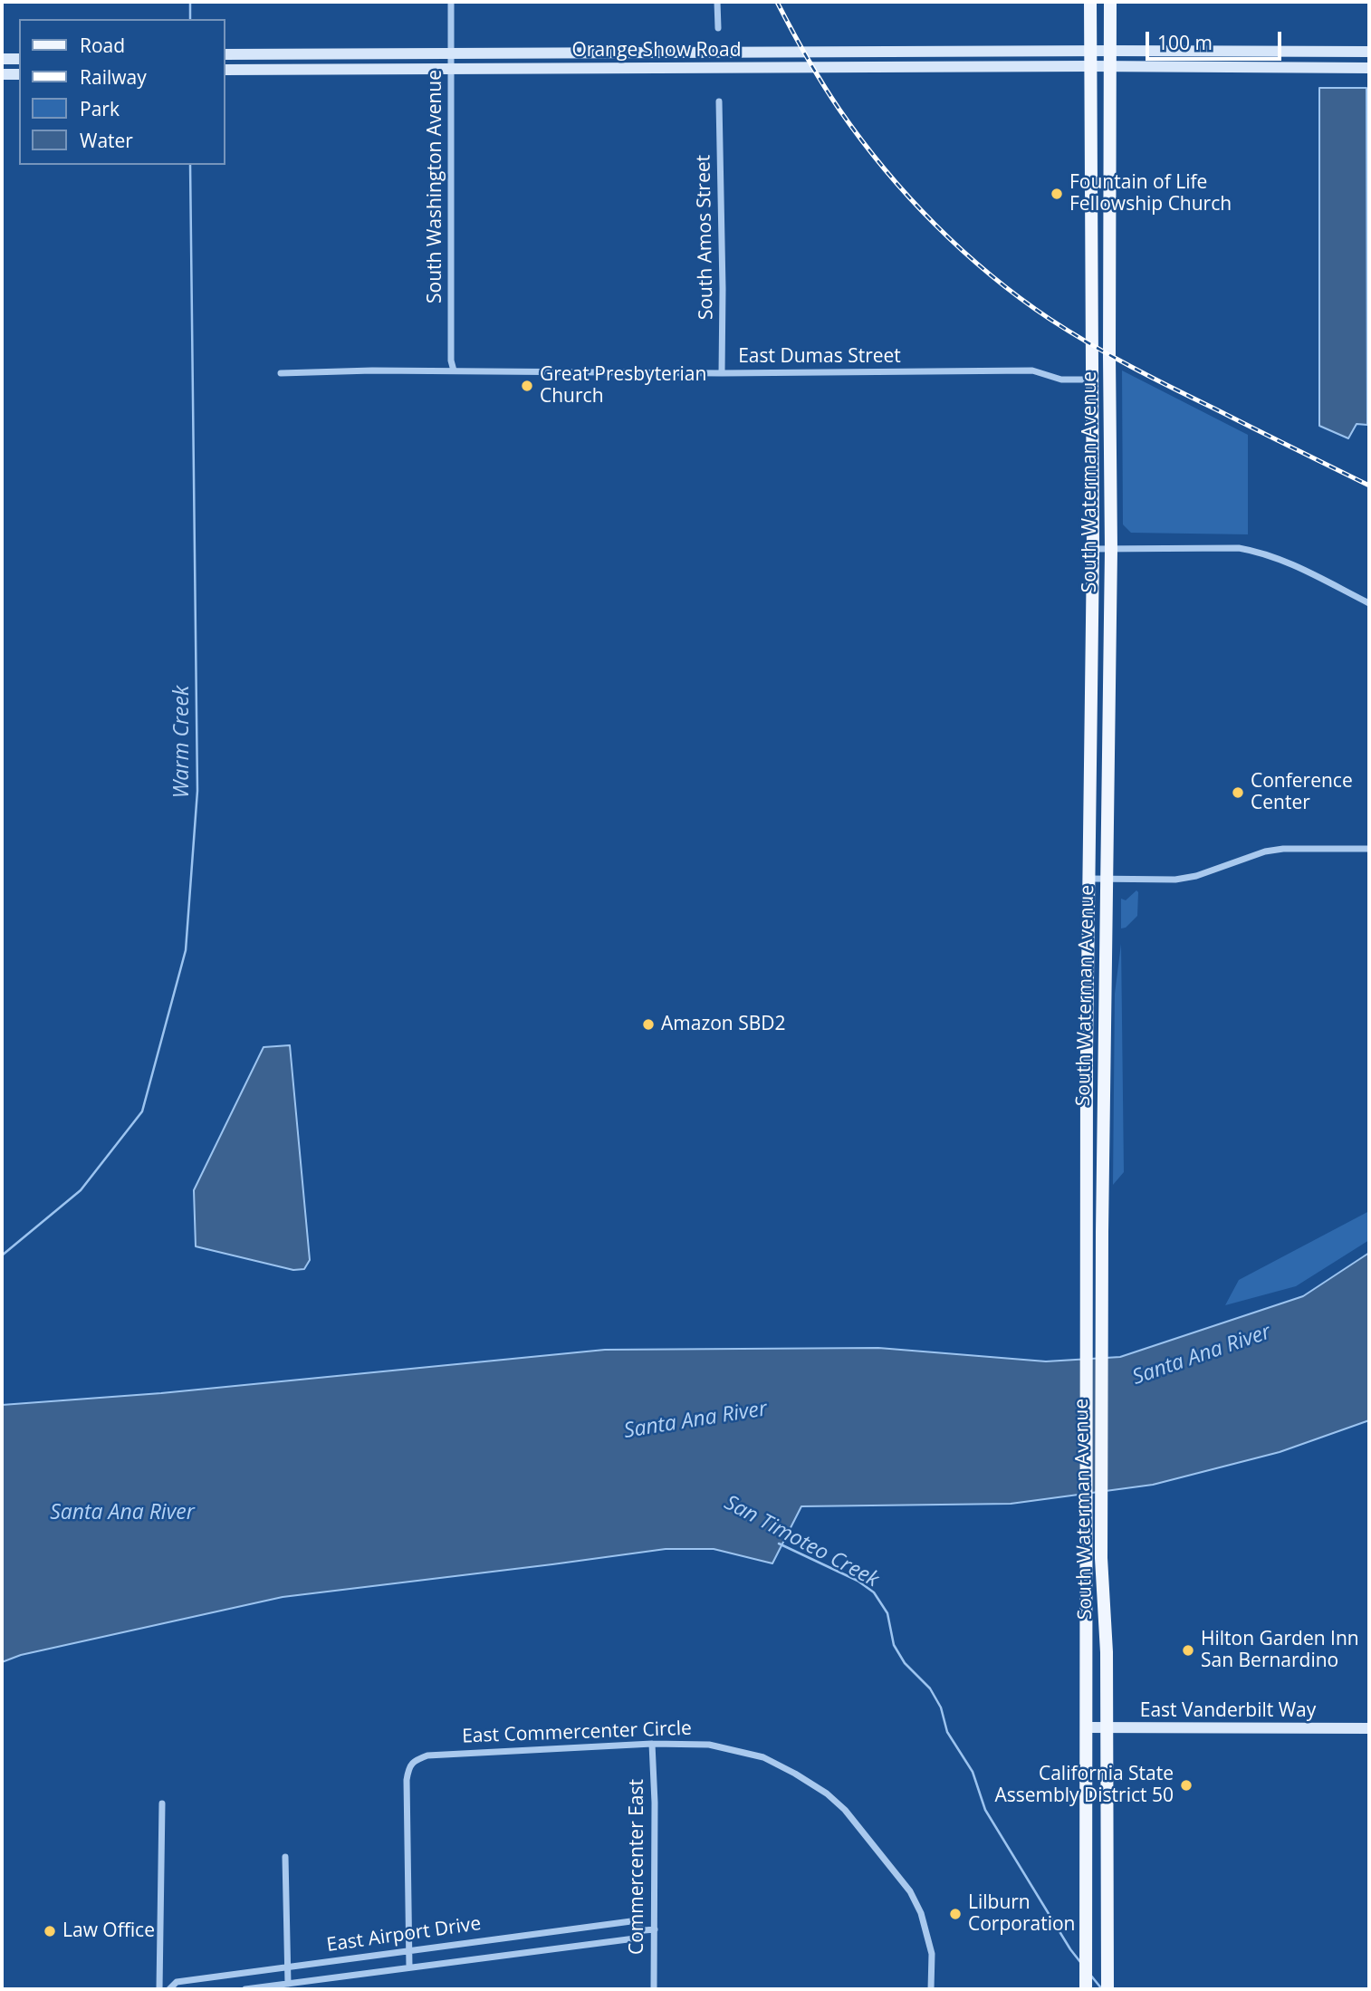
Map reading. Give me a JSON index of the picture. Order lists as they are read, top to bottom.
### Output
{
  "streets": {
    "main road": ["Orange Show Road", "South Waterman Avenue", "East Vanderbilt Way"],
    "street": [
      "South Washington Avenue",
      "South Amos Street",
      "East Dumas Street",
      "East Commercenter Circle",
      "Commercenter East",
      "East Airport Drive"
    ]
  },
  "crossings": [
    ["Orange Show Road", "South Washington Avenue"],
    ["Orange Show Road", "South Waterman Avenue"],
    ["South Washington Avenue", "East Dumas Street"],
    ["South Amos Street", "East Dumas Street"],
    ["East Dumas Street", "South Waterman Avenue"],
    ["South Waterman Avenue", "East Vanderbilt Way"],
    ["East Commercenter Circle", "Commercenter East"],
    ["East Commercenter Circle", "East Airport Drive"],
    ["Commercenter East", "East Airport Drive"]
  ],
  "water": ["Warm Creek", "Santa Ana River", "San Timoteo Creek"],
  "places": [
    "Fountain of Life Fellowship Church",
    "Great Presbyterian Church",
    "Conference Center",
    "Amazon SBD2",
    "Hilton Garden Inn San Bernardino",
    "California State Assembly District 50",
    "Lilburn Corporation",
    "Law Office"
  ],
  "legend": [
    "Road",
    "Railway",
    "Park",
    "Water"
  ],
  "scale_bar": "100 m"
}
